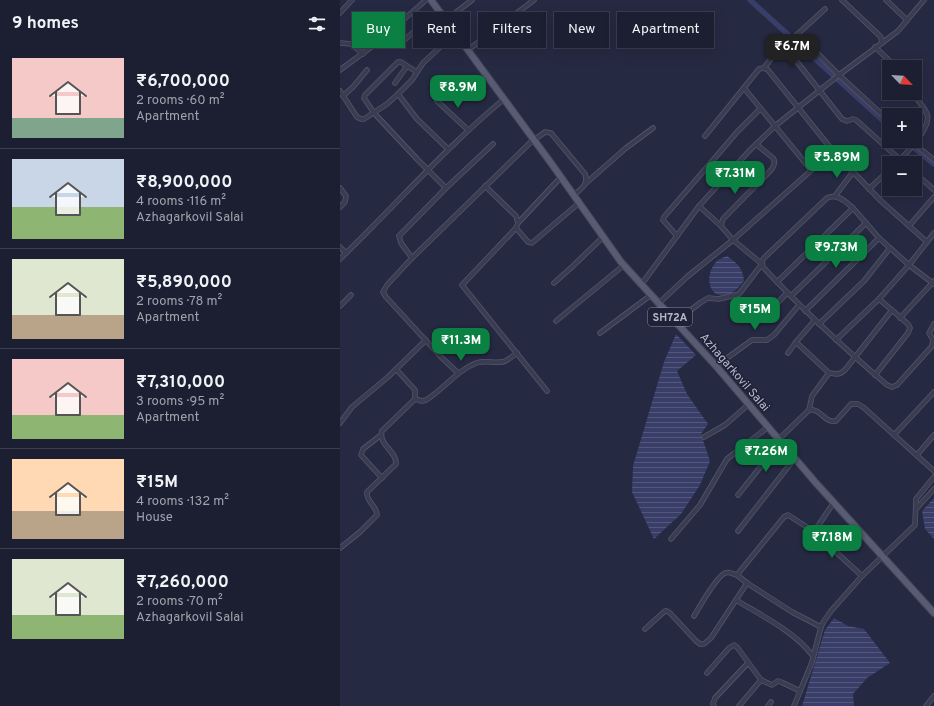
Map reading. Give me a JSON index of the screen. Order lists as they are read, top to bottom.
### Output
{
  "streets": {
    "main road": ["SH72A", "Azhagarkovil Salai"]
  },
  "north": "bottom right",
  "page": {
    "heading": "9 homes",
    "chip": [
      "Buy",
      "Rent",
      "Filters",
      "New",
      "Apartment"
    ],
    "price": [
      "₹6.7M",
      "₹8.9M",
      "₹5.89M",
      "₹7.31M",
      "₹9.73M",
      "₹15M",
      "₹11.3M",
      "₹7.26M",
      "₹7.18M"
    ],
    "list": [
      {
        "name": "₹6,700,000",
        "note": "2 rooms · 60 m² · Apartment"
      },
      {
        "name": "₹8,900,000",
        "note": "4 rooms · 116 m² · Azhagarkovil Salai"
      },
      {
        "name": "₹5,890,000",
        "note": "2 rooms · 78 m² · Apartment"
      },
      {
        "name": "₹7,310,000",
        "note": "3 rooms · 95 m² · Apartment"
      },
      {
        "name": "₹15M",
        "note": "4 rooms · 132 m² · House"
      },
      {
        "name": "₹7,260,000",
        "note": "2 rooms · 70 m² · Azhagarkovil Salai"
      }
    ],
    "map_buttons": ["+", "−"]
  }
}
